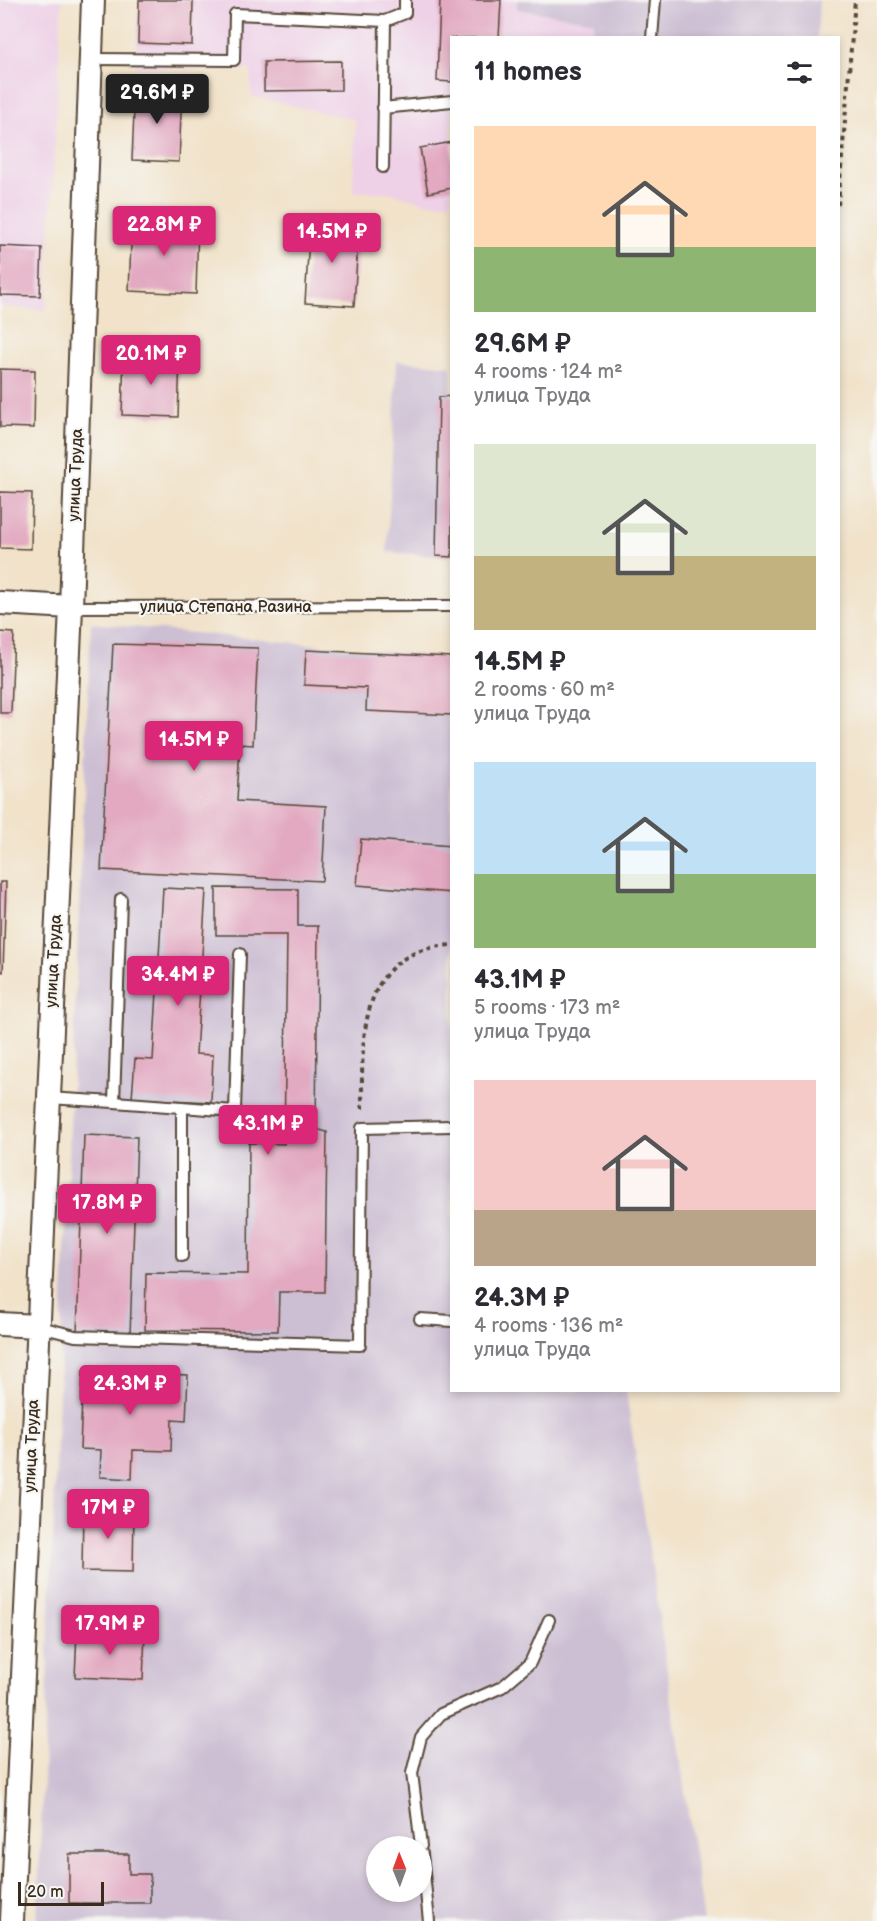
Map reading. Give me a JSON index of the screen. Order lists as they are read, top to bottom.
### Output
{
  "streets": {
    "street": ["улица Труда", "улица Степана Разина"]
  },
  "crossings": [
    ["улица Труда", "улица Степана Разина"]
  ],
  "scale_bar": "20 m",
  "north": "top",
  "page": {
    "heading": "11 homes",
    "price": [
      "29.6M ₽",
      "22.8M ₽",
      "14.5M ₽",
      "20.1M ₽",
      "14.5M ₽",
      "34.4M ₽",
      "43.1M ₽",
      "17.8M ₽",
      "24.3M ₽",
      "17M ₽",
      "17.9M ₽"
    ],
    "list": [
      {
        "name": "29.6M ₽",
        "note": "4 rooms · 124 m² · улица Труда"
      },
      {
        "name": "14.5M ₽",
        "note": "2 rooms · 60 m² · улица Труда"
      },
      {
        "name": "43.1M ₽",
        "note": "5 rooms · 173 m² · улица Труда"
      },
      {
        "name": "24.3M ₽",
        "note": "4 rooms · 136 m² · улица Труда"
      }
    ],
    "scale": "20 m"
  }
}
